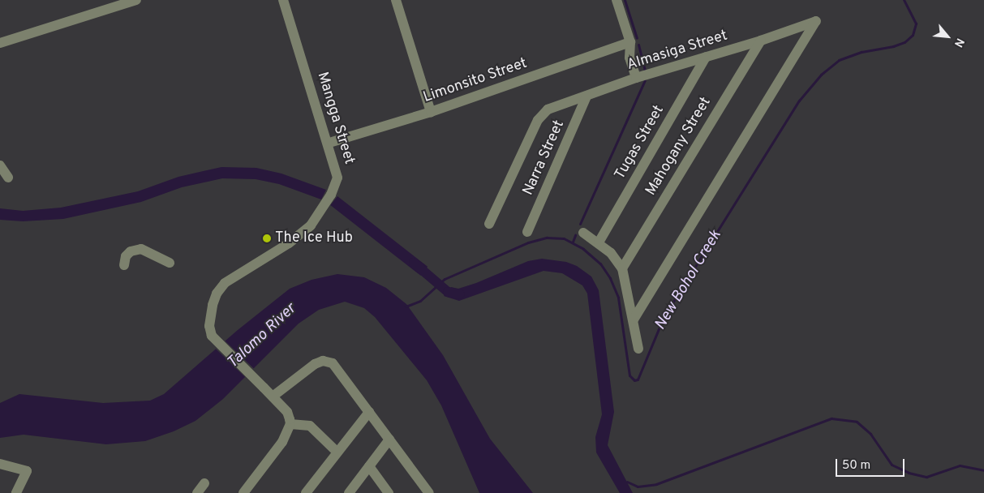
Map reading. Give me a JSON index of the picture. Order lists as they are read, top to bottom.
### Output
{
  "streets": {
    "street": [
      "Almasiga Street",
      "Limonsito Street",
      "Mangga Street",
      "Tugas Street",
      "Mahogany Street",
      "Narra Street"
    ]
  },
  "crossings": [
    ["Almasiga Street", "Tugas Street"],
    ["Almasiga Street", "Mahogany Street"],
    ["Almasiga Street", "Narra Street"],
    ["Limonsito Street", "Mangga Street"]
  ],
  "water": ["New Bohol Creek", "Talomo River"],
  "places": ["The Ice Hub"],
  "scale_bar": "50 m",
  "north": "bottom right"
}
